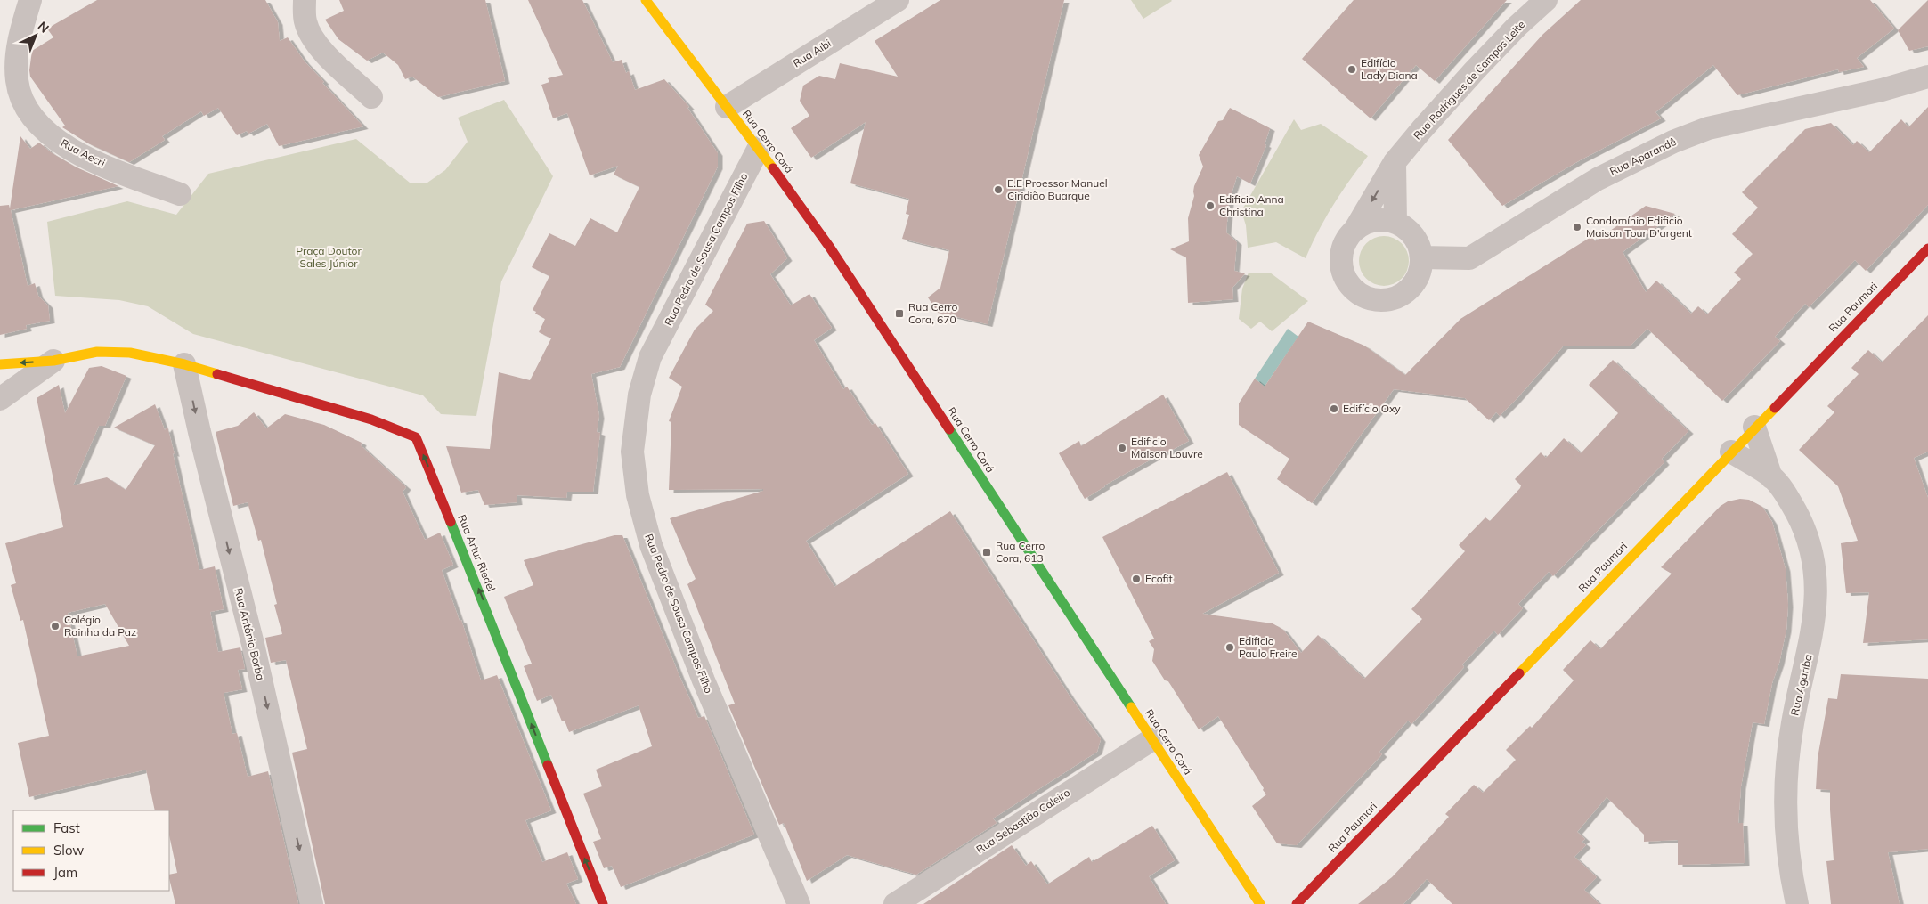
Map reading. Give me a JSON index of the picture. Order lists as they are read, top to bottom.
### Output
{
  "streets": {
    "street": [
      "Rua Aibi",
      "Rua Rodrigues de Campos Leite",
      "Rua Cerro Corá",
      "Rua Aecri",
      "Rua Aparandê",
      "Rua Pedro de Sousa Campos Filho",
      "Rua Paumari",
      "Rua Artur Riedel",
      "Rua Antônio Borba",
      "Rua Agariba",
      "Rua Sebastião Caleiro"
    ]
  },
  "crossings": [
    ["Rua Aibi", "Rua Cerro Corá"],
    ["Rua Rodrigues de Campos Leite", "Rua Aparandê"],
    ["Rua Cerro Corá", "Rua Pedro de Sousa Campos Filho"],
    ["Rua Cerro Corá", "Rua Sebastião Caleiro"],
    ["Rua Paumari", "Rua Agariba"],
    ["Rua Artur Riedel", "Rua Antônio Borba"]
  ],
  "one_way": ["Rua Artur Riedel", "Rua Antônio Borba"],
  "parks": ["Praça Doutor Sales Júnior"],
  "places": {
    "other": [
      "Edifício Lady Diana",
      "E.E Proessor Manuel Ciridião Buarque",
      "Edificio Anna Christina",
      "Condomínio Edificio Maison Tour D'argent",
      "Edifício Oxy",
      "Edificio Maison Louvre",
      "Ecofit",
      "Colégio Rainha da Paz",
      "Edificio Paulo Freire"
    ],
    "transit": ["Rua Cerro Cora, 670", "Rua Cerro Cora, 613"]
  },
  "legend": ["Fast", "Slow", "Jam"],
  "north": "top right"
}
